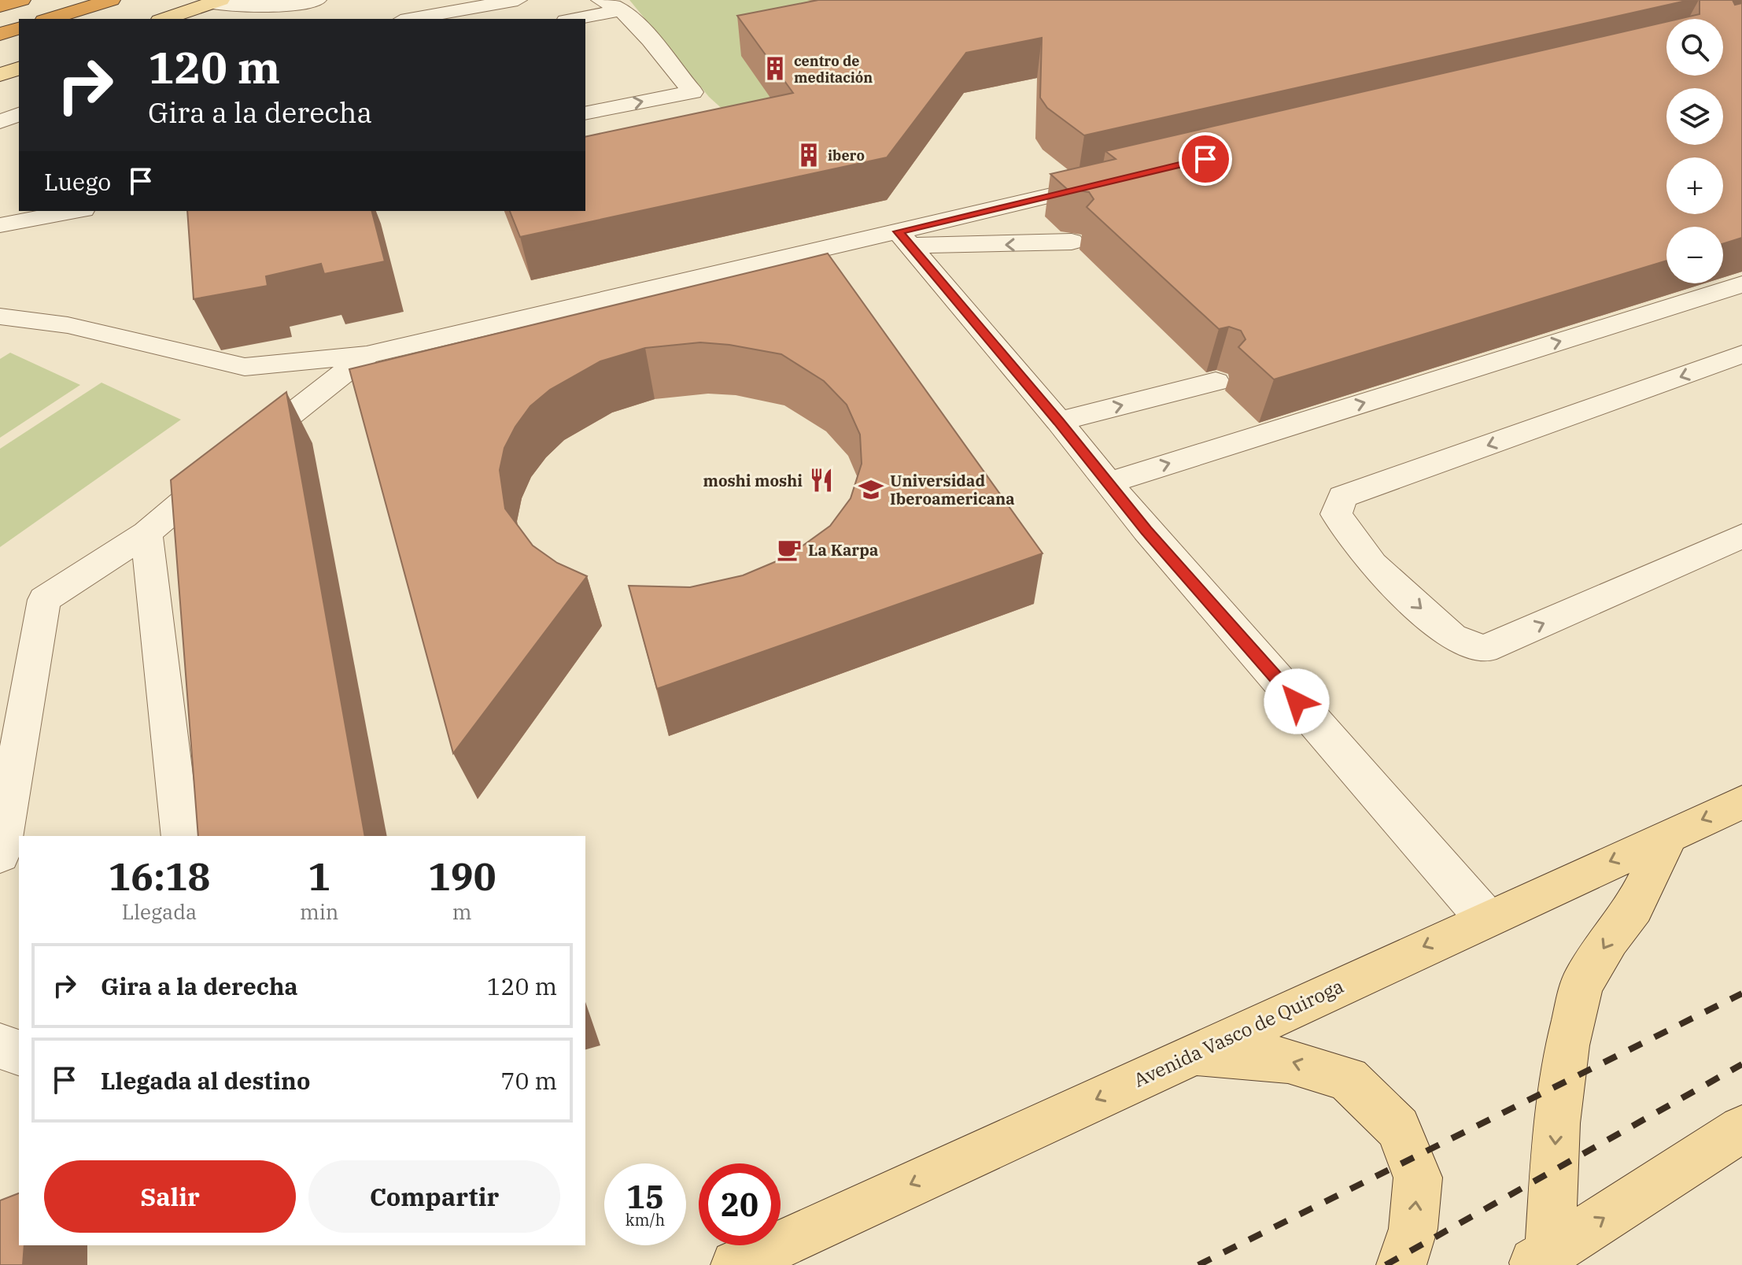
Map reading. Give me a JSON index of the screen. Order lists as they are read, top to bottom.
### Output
{
  "streets": {
    "main road": ["Avenida Vasco de Quiroga"]
  },
  "one_way": ["Avenida Vasco de Quiroga"],
  "places": {
    "building": ["centro de meditación", "ibero"],
    "restaurant": ["moshi moshi"],
    "school or university": ["Universidad Iberoamericana"],
    "cafe": ["La Karpa"]
  },
  "page": {
    "map_buttons": ["+", "−"],
    "turn": ["120 m", "Gira a la derecha"],
    "then": "Luego",
    "eta": [
      "16:18",
      "Llegada",
      "1",
      "min",
      "190",
      "m"
    ],
    "list": [
      {
        "name": "Gira a la derecha",
        "value": "120 m"
      },
      {
        "name": "Llegada al destino",
        "value": "70 m"
      }
    ],
    "buttons": ["Salir", "Compartir"],
    "speed": "15 km/h",
    "limit": "20"
  }
}
